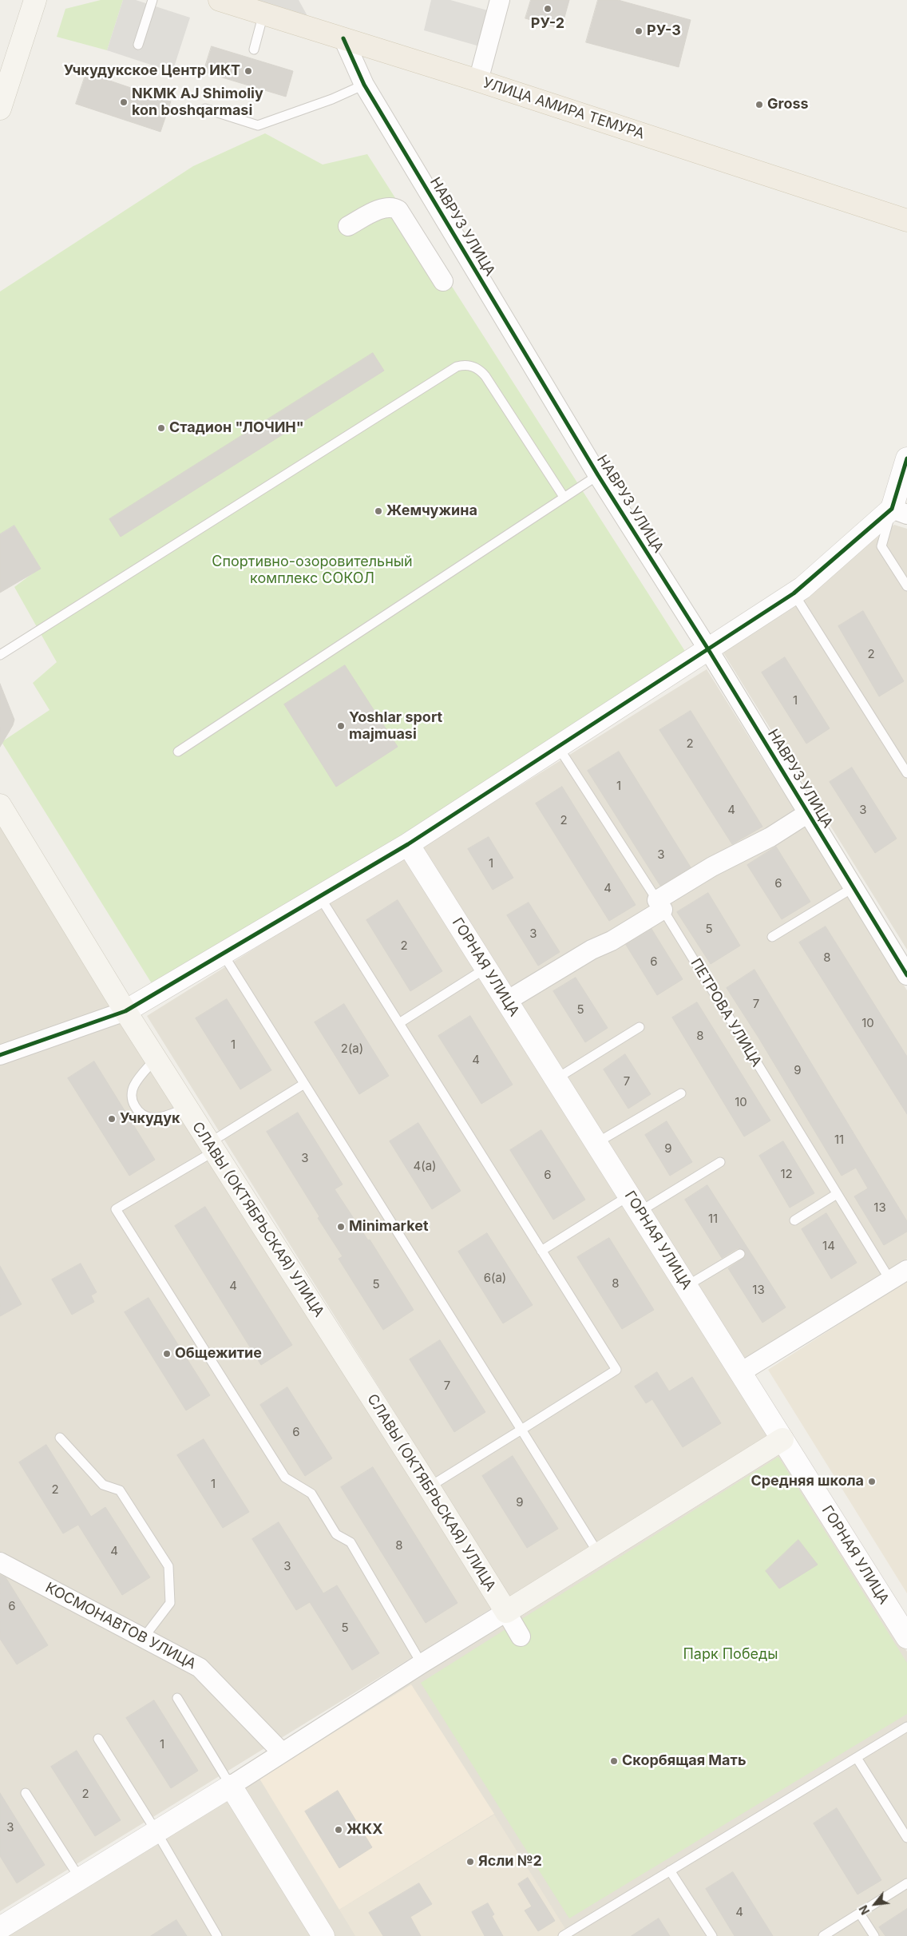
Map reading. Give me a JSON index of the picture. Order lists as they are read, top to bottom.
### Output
{
  "streets": {
    "main road": ["УЛИЦА АМИРА ТЕМУРА", "СЛАВЫ (ОКТЯБРЬСКАЯ) УЛИЦА"],
    "street": ["НАВРУЗ УЛИЦА", "ГОРНАЯ УЛИЦА", "КОСМОНАВТОВ УЛИЦА"],
    "lane": ["ПЕТРОВА УЛИЦА"]
  },
  "crossings": [
    ["УЛИЦА АМИРА ТЕМУРА", "НАВРУЗ УЛИЦА"]
  ],
  "parks": ["Спортивно-озоровительный комплекс СОКОЛ", "Парк Победы"],
  "places": [
    "РУ-2",
    "РУ-3",
    "Учкудукское Центр ИКТ",
    "NKMK AJ Shimoliy kon boshqarmasi",
    "Gross",
    "Стадион \"ЛОЧИН\"",
    "Жемчужина",
    "Yoshlar sport majmuasi",
    "Учкудук",
    "Minimarket",
    "Общежитие",
    "Средняя школа",
    "Скорбящая Мать",
    "ЖКХ",
    "Ясли №2"
  ],
  "house_numbers": [
    "2",
    "1",
    "2",
    "1",
    "4",
    "3",
    "2",
    "3",
    "1",
    "6",
    "4",
    "5",
    "3",
    "2",
    "8",
    "6",
    "7",
    "5",
    "10",
    "8",
    "1",
    "2(а)",
    "4",
    "9",
    "7",
    "10",
    "11",
    "9",
    "3",
    "4(а)",
    "12",
    "6",
    "13",
    "11",
    "14",
    "6(а)",
    "8",
    "5",
    "4",
    "13",
    "7",
    "6",
    "1",
    "2",
    "9",
    "8",
    "4",
    "3",
    "6",
    "5",
    "1",
    "2",
    "3",
    "4"
  ],
  "north": "bottom left"
}
